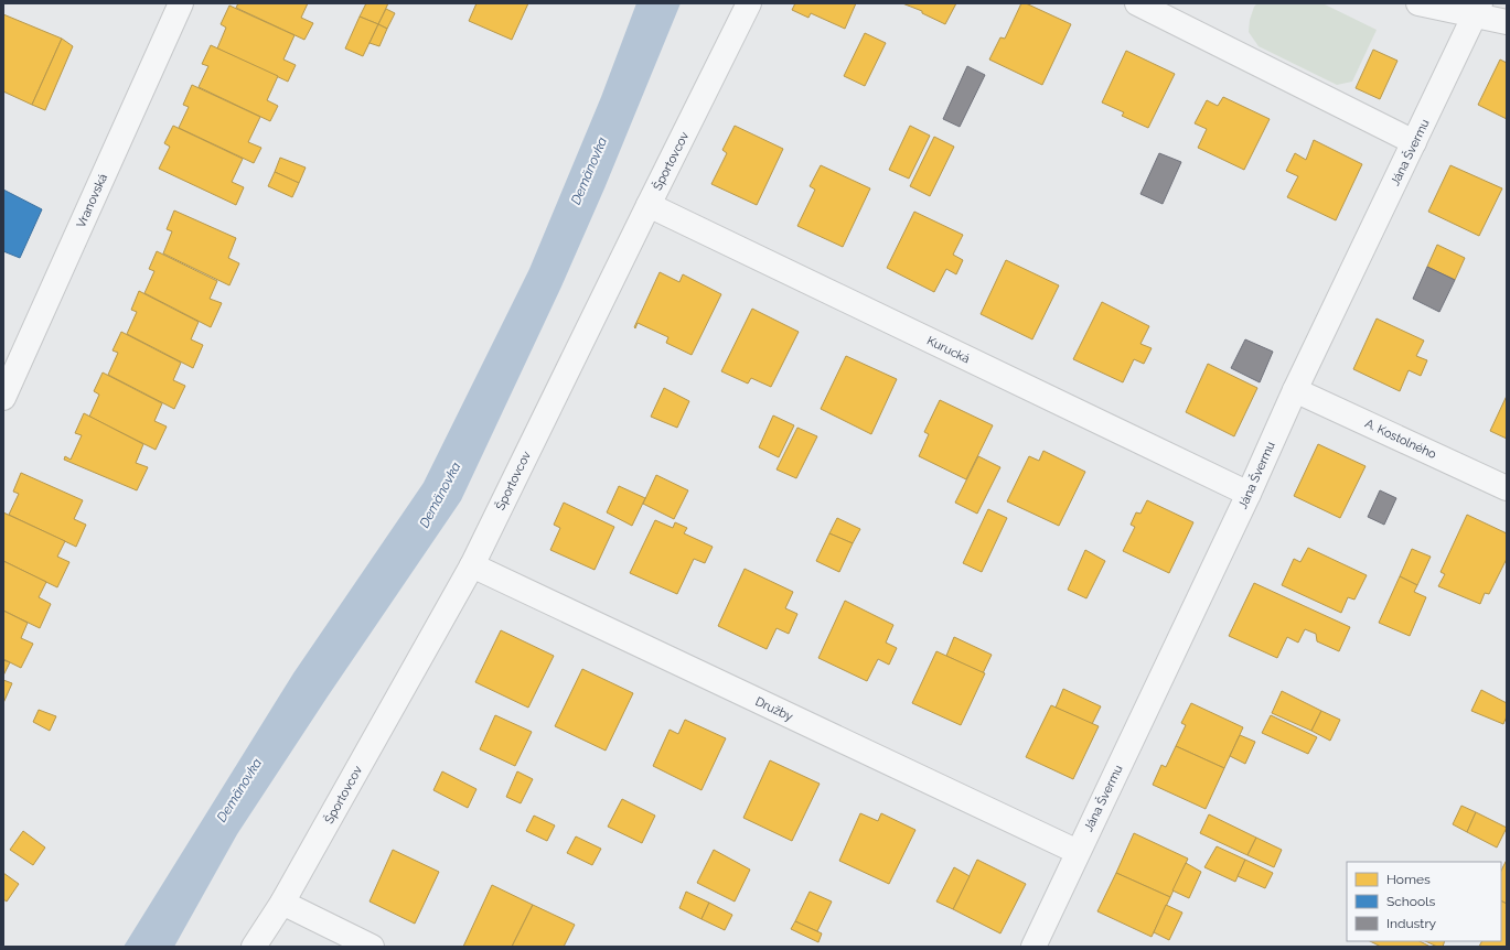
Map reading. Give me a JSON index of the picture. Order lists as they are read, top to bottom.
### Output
{
  "streets": {
    "street": [
      "Jána Švermu",
      "Športovcov",
      "Vranovská",
      "Kurucká",
      "A. Kostolného",
      "Družby"
    ]
  },
  "crossings": [
    ["Jána Švermu", "Kurucká"],
    ["Jána Švermu", "A. Kostolného"],
    ["Jána Švermu", "Družby"],
    ["Športovcov", "Kurucká"],
    ["Športovcov", "Družby"]
  ],
  "water": ["Demänovka"],
  "legend": ["Homes", "Schools", "Industry"]
}
